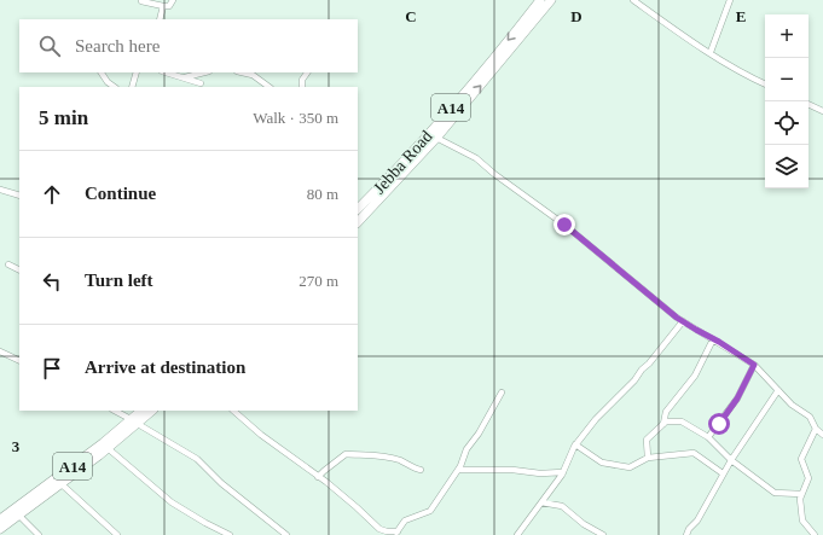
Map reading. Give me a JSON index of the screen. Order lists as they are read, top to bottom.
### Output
{
  "streets": {
    "highway": ["A14", "Jebba Road"]
  },
  "page": {
    "map_buttons": ["+", "−"],
    "search": "Search here",
    "heading": ["5 min", "Walk · 350 m"],
    "list": [
      ["Continue", "80 m"],
      ["Turn left", "270 m"],
      "Arrive at destination"
    ]
  },
  "grid": {
    "columns": ["C", "D", "E"],
    "rows": ["3"]
  }
}
